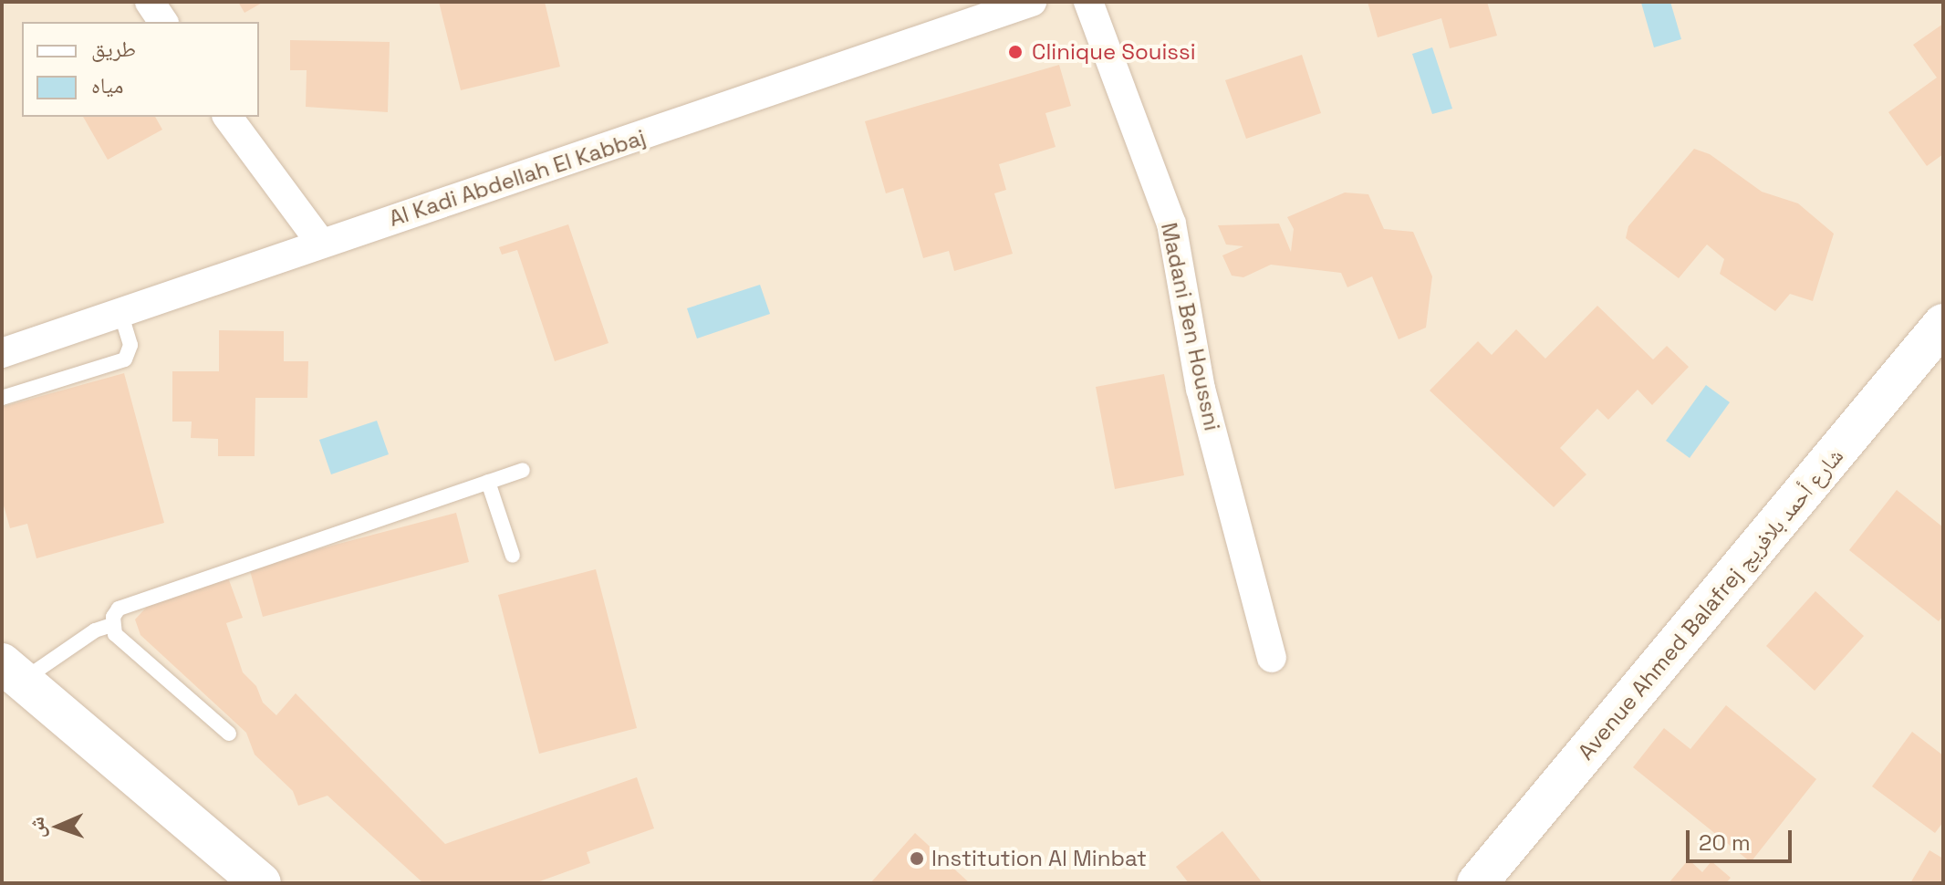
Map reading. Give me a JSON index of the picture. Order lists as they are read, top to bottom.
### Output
{
  "streets": {
    "main road": ["Avenue Ahmed Balafrej شارع أحمد بلافريج"],
    "street": ["Al Kadi Abdellah El Kabbaj", "Madani Ben Houssni"]
  },
  "places": ["Clinique Souissi", "Institution Al Minbat"],
  "legend": ["طريق", "مياه"],
  "scale_bar": "20 m",
  "north": "left"
}
